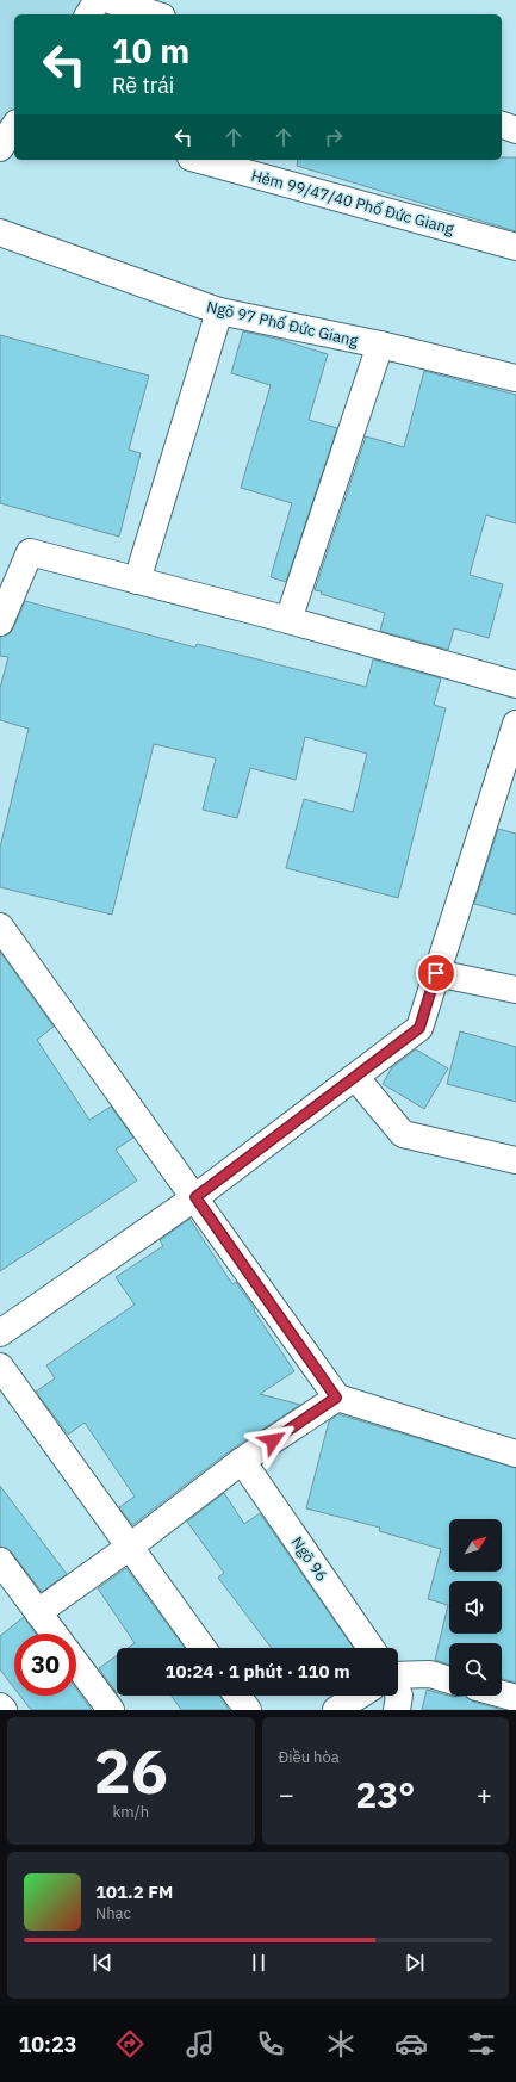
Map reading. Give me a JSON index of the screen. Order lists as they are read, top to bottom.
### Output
{
  "streets": {
    "street": ["Hẻm 99/47/40 Phố Đức Giang", "Ngõ 97 Phố Đức Giang", "Ngõ 96"]
  },
  "north": "top right",
  "page": {
    "turn": ["10 m", "Rẽ trái"],
    "limit": "30",
    "trip": "10:24 · 1 phút · 110 m",
    "tile": [
      ["26", "km/h"],
      "Điều hòa"
    ],
    "heat": ["−", "23°", "+"],
    "song": ["101.2 FM", "Nhạc"],
    "tabs": "10:23"
  }
}
